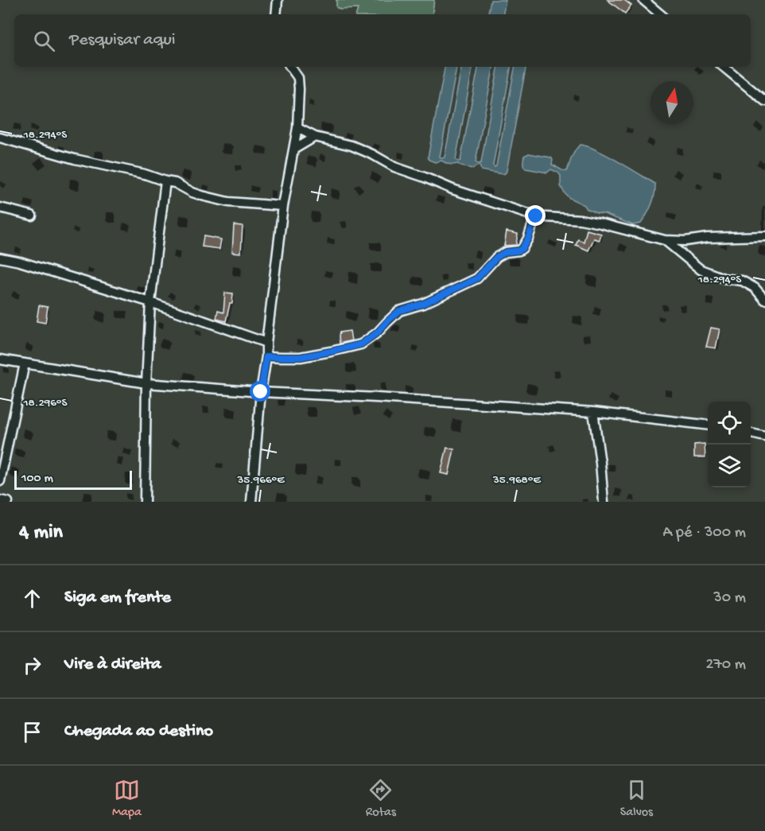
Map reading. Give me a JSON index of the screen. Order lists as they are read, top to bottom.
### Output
{
  "scale_bar": "100 m",
  "north": "top",
  "page": {
    "search": "Pesquisar aqui",
    "scale": "100 m",
    "heading": ["4 min", "A pé · 300 m"],
    "list": [
      ["Siga em frente", "30 m"],
      ["Vire à direita", "270 m"],
      "Chegada ao destino"
    ],
    "nav": ["Mapa", "Rotas", "Salvos"]
  },
  "coordinates": [
    "18.294°S",
    "18.296°S",
    "35.966°E",
    "35.968°E"
  ]
}
